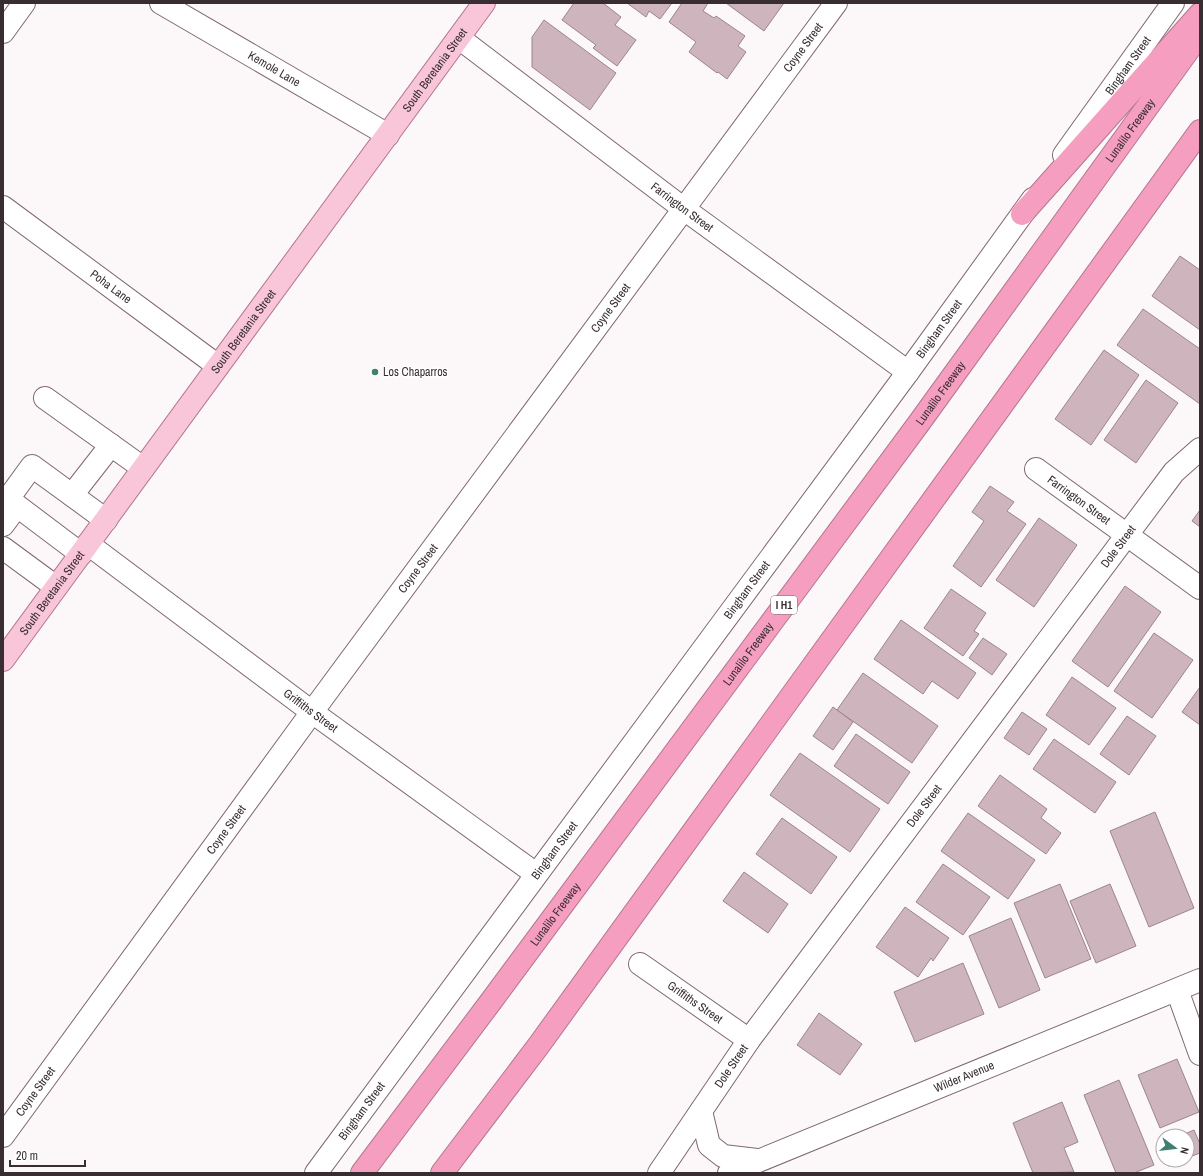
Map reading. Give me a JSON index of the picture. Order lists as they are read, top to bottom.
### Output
{
  "streets": {
    "highway": ["Lunalilo Freeway", "I H1"],
    "main road": ["South Beretania Street"],
    "street": [
      "Coyne Street",
      "Bingham Street",
      "Kemole Lane",
      "Farrington Street",
      "Poha Lane",
      "Dole Street",
      "Griffiths Street",
      "Wilder Avenue"
    ]
  },
  "crossings": [
    ["Coyne Street", "Farrington Street"],
    ["Coyne Street", "Griffiths Street"],
    ["Bingham Street", "Farrington Street"],
    ["Bingham Street", "Griffiths Street"],
    ["Kemole Lane", "South Beretania Street"],
    ["South Beretania Street", "Farrington Street"],
    ["South Beretania Street", "Poha Lane"],
    ["South Beretania Street", "Griffiths Street"],
    ["Farrington Street", "Dole Street"],
    ["Dole Street", "Griffiths Street"]
  ],
  "places": ["Los Chaparros"],
  "scale_bar": "20 m",
  "north": "right"
}
